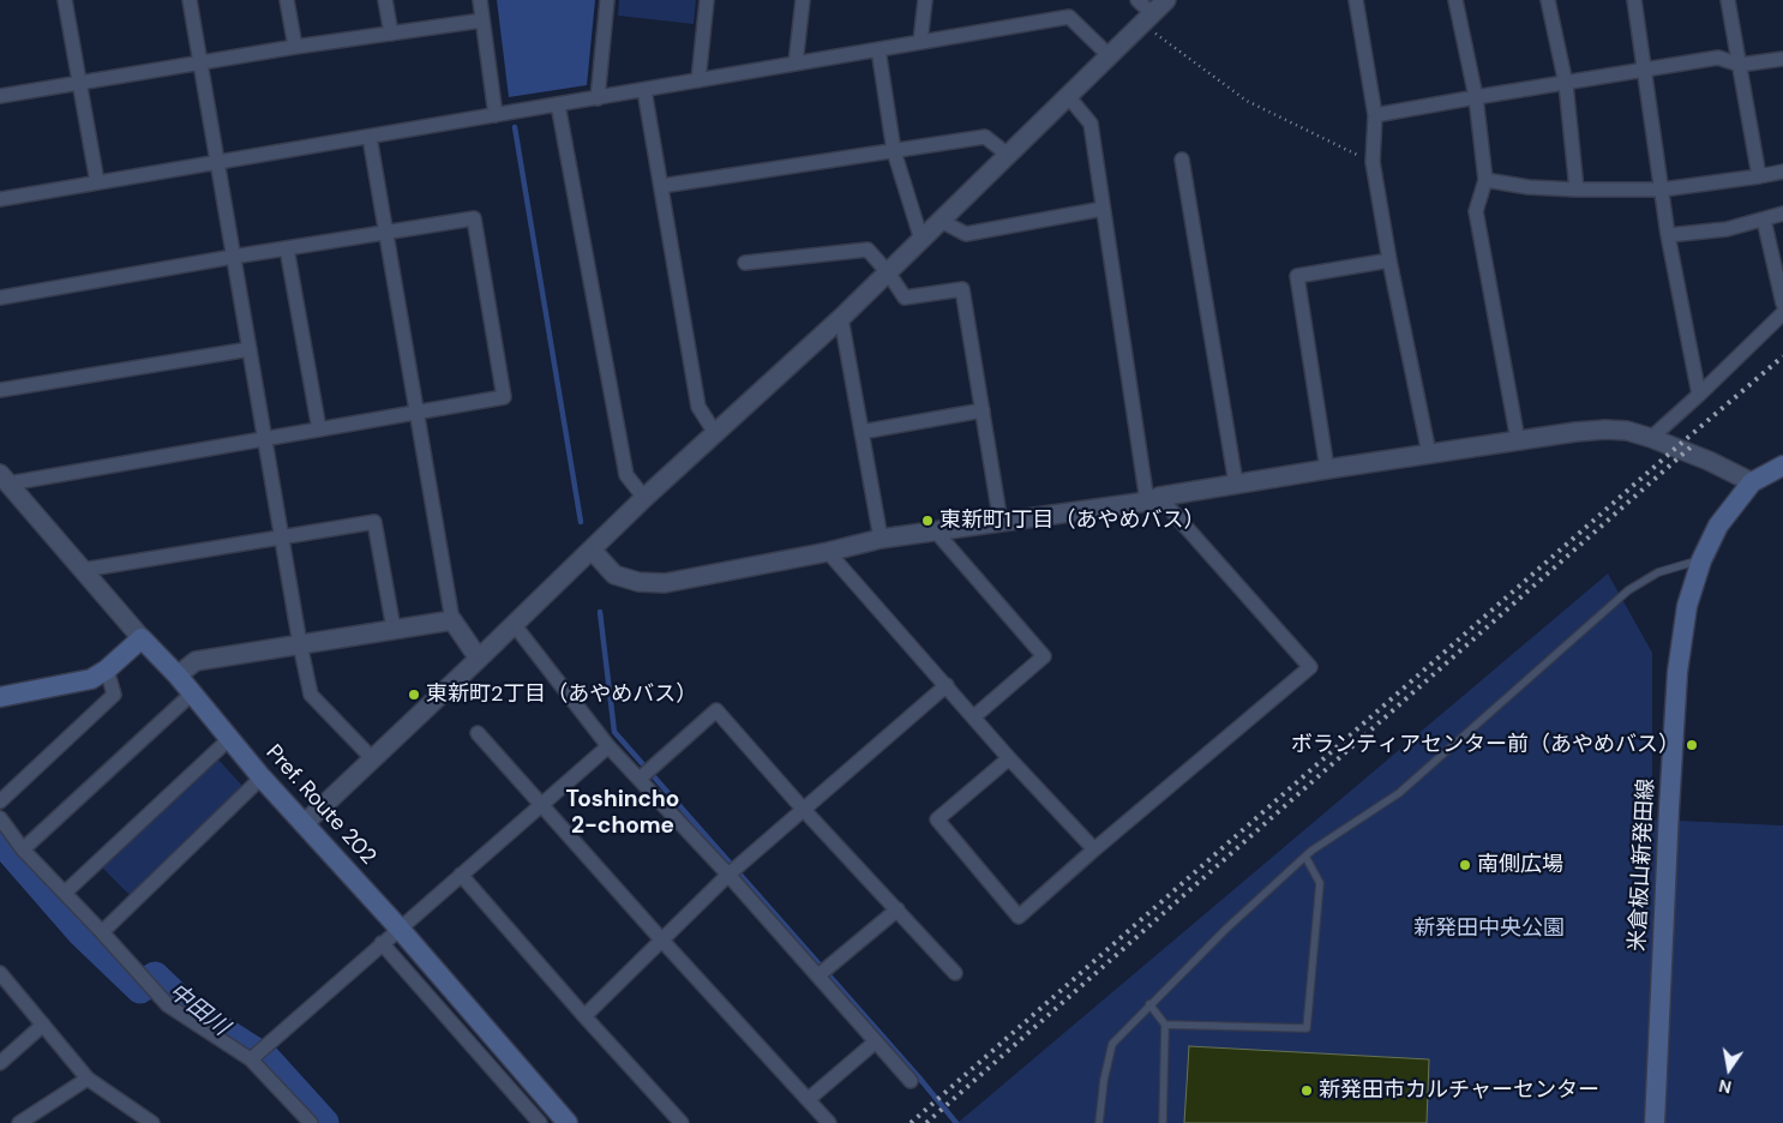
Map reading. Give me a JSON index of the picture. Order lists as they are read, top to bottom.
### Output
{
  "streets": {
    "main road": ["Pref. Route 202", "米倉板山新発田線"]
  },
  "districts": ["Toshincho 2-chome"],
  "water": ["中田川"],
  "parks": ["新発田中央公園"],
  "places": [
    "東新町1丁目（あやめバス）",
    "東新町2丁目（あやめバス）",
    "ボランティアセンター前（あやめバス）",
    "南側広場",
    "新発田市カルチャーセンター"
  ],
  "north": "bottom"
}
